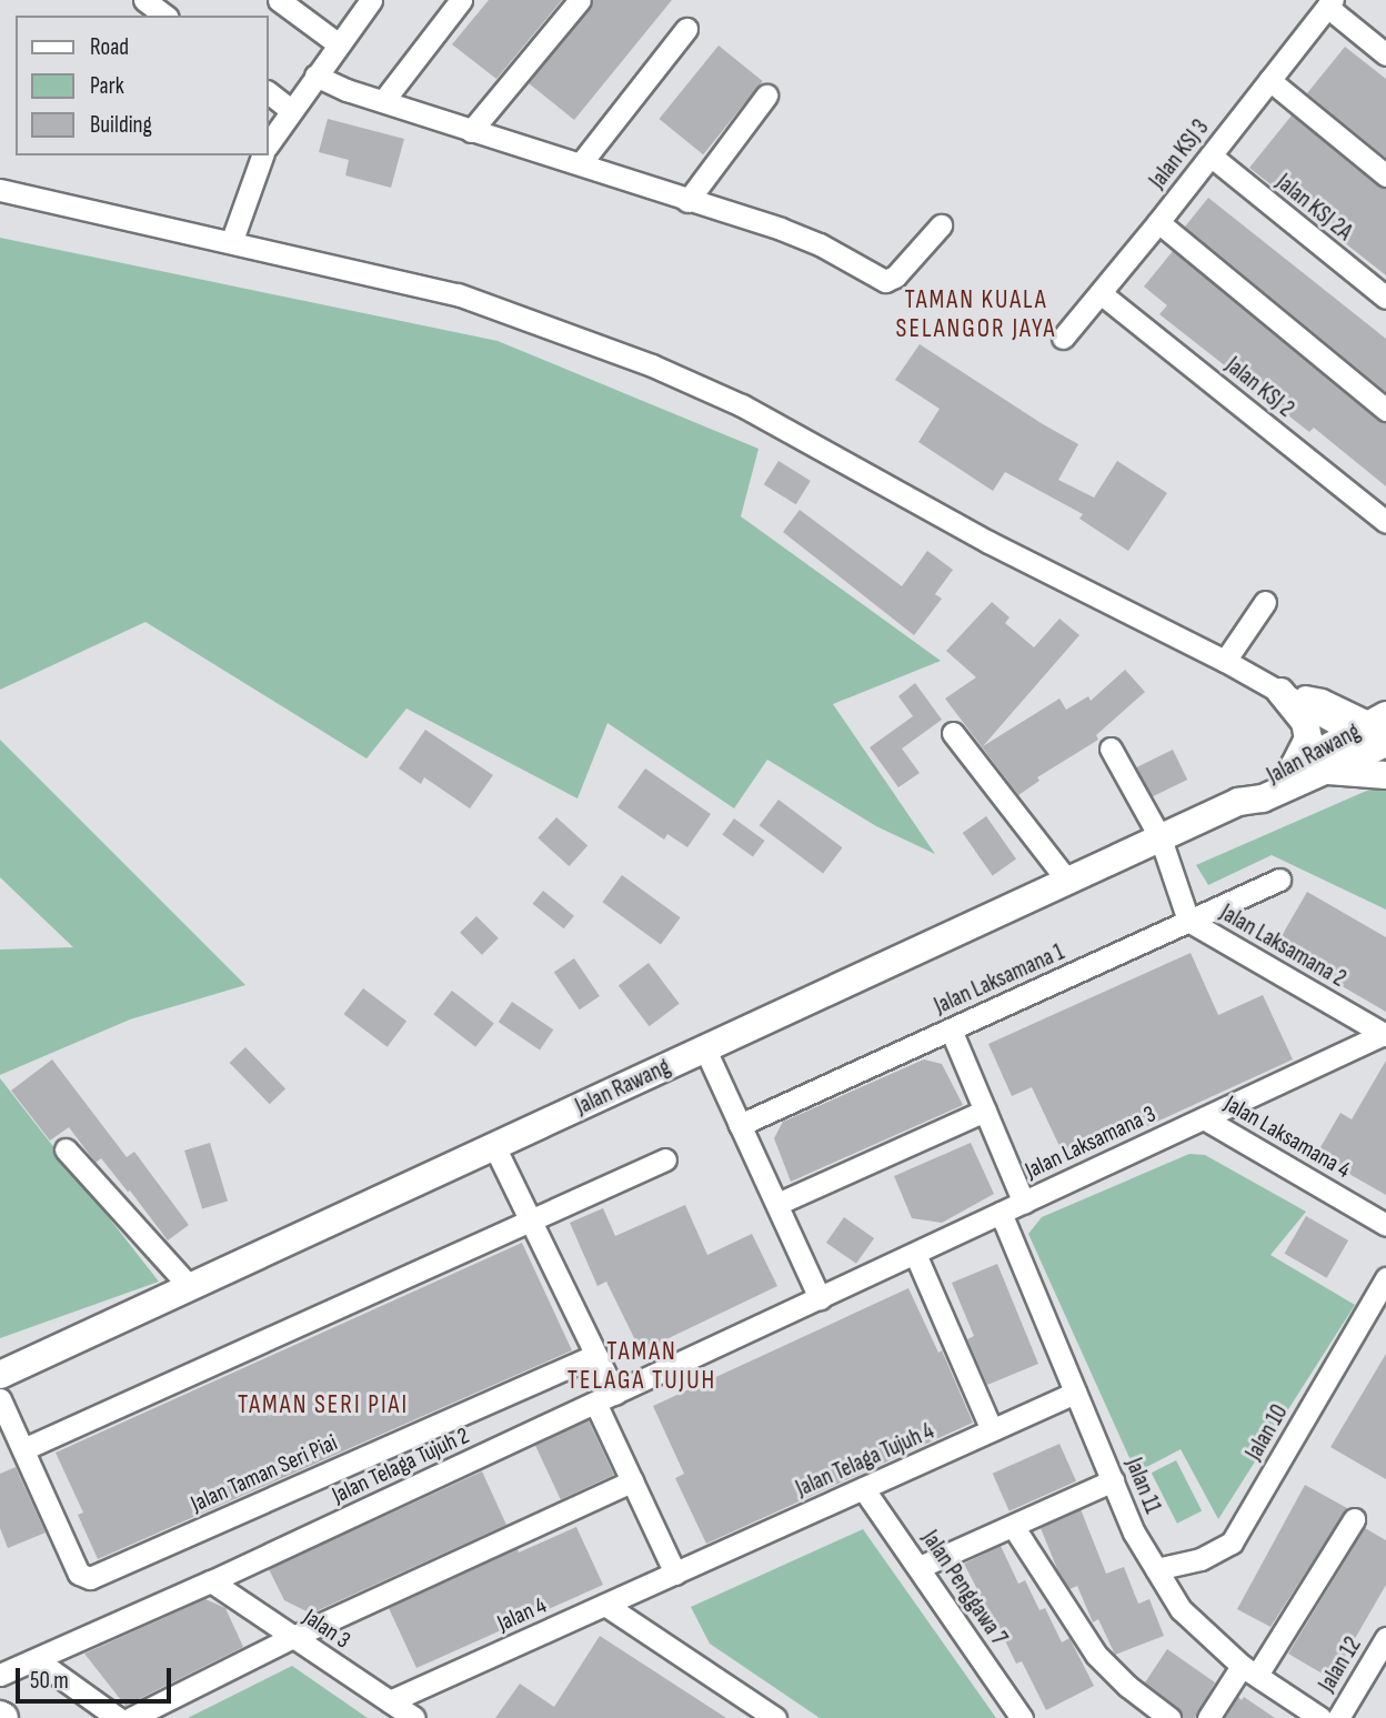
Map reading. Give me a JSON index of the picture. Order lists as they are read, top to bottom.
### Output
{
  "streets": {
    "main road": ["Jalan Rawang"],
    "street": [
      "Jalan KSJ 3",
      "Jalan KSJ 2A",
      "Jalan KSJ 2",
      "Jalan Laksamana 2",
      "Jalan Laksamana 1",
      "Jalan Laksamana 4",
      "Jalan Laksamana 3",
      "Jalan 10",
      "Jalan Telaga Tujuh 4",
      "Jalan Telaga Tujuh 2",
      "Jalan Taman Seri Piai",
      "Jalan 11",
      "Jalan Penggawa 7",
      "Jalan 4",
      "Jalan 3",
      "Jalan 12"
    ]
  },
  "crossings": [
    ["Jalan KSJ 3", "Jalan KSJ 2A"],
    ["Jalan KSJ 3", "Jalan KSJ 2"],
    ["Jalan Rawang", "Jalan Laksamana 2"],
    ["Jalan Laksamana 2", "Jalan Laksamana 1"],
    ["Jalan Laksamana 2", "Jalan Laksamana 3"],
    ["Jalan Laksamana 4", "Jalan Laksamana 3"],
    ["Jalan Laksamana 3", "Jalan Telaga Tujuh 2"],
    ["Jalan Laksamana 3", "Jalan 11"],
    ["Jalan 10", "Jalan 11"],
    ["Jalan Telaga Tujuh 4", "Jalan 11"],
    ["Jalan Telaga Tujuh 4", "Jalan Penggawa 7"],
    ["Jalan Telaga Tujuh 4", "Jalan 4"],
    ["Jalan Telaga Tujuh 2", "Jalan 3"],
    ["Jalan 4", "Jalan 3"]
  ],
  "districts": ["TAMAN KUALA SELANGOR JAYA", "TAMAN TELAGA TUJUH", "TAMAN SERI PIAI"],
  "legend": ["Road", "Park", "Building"],
  "scale_bar": "50 m"
}
